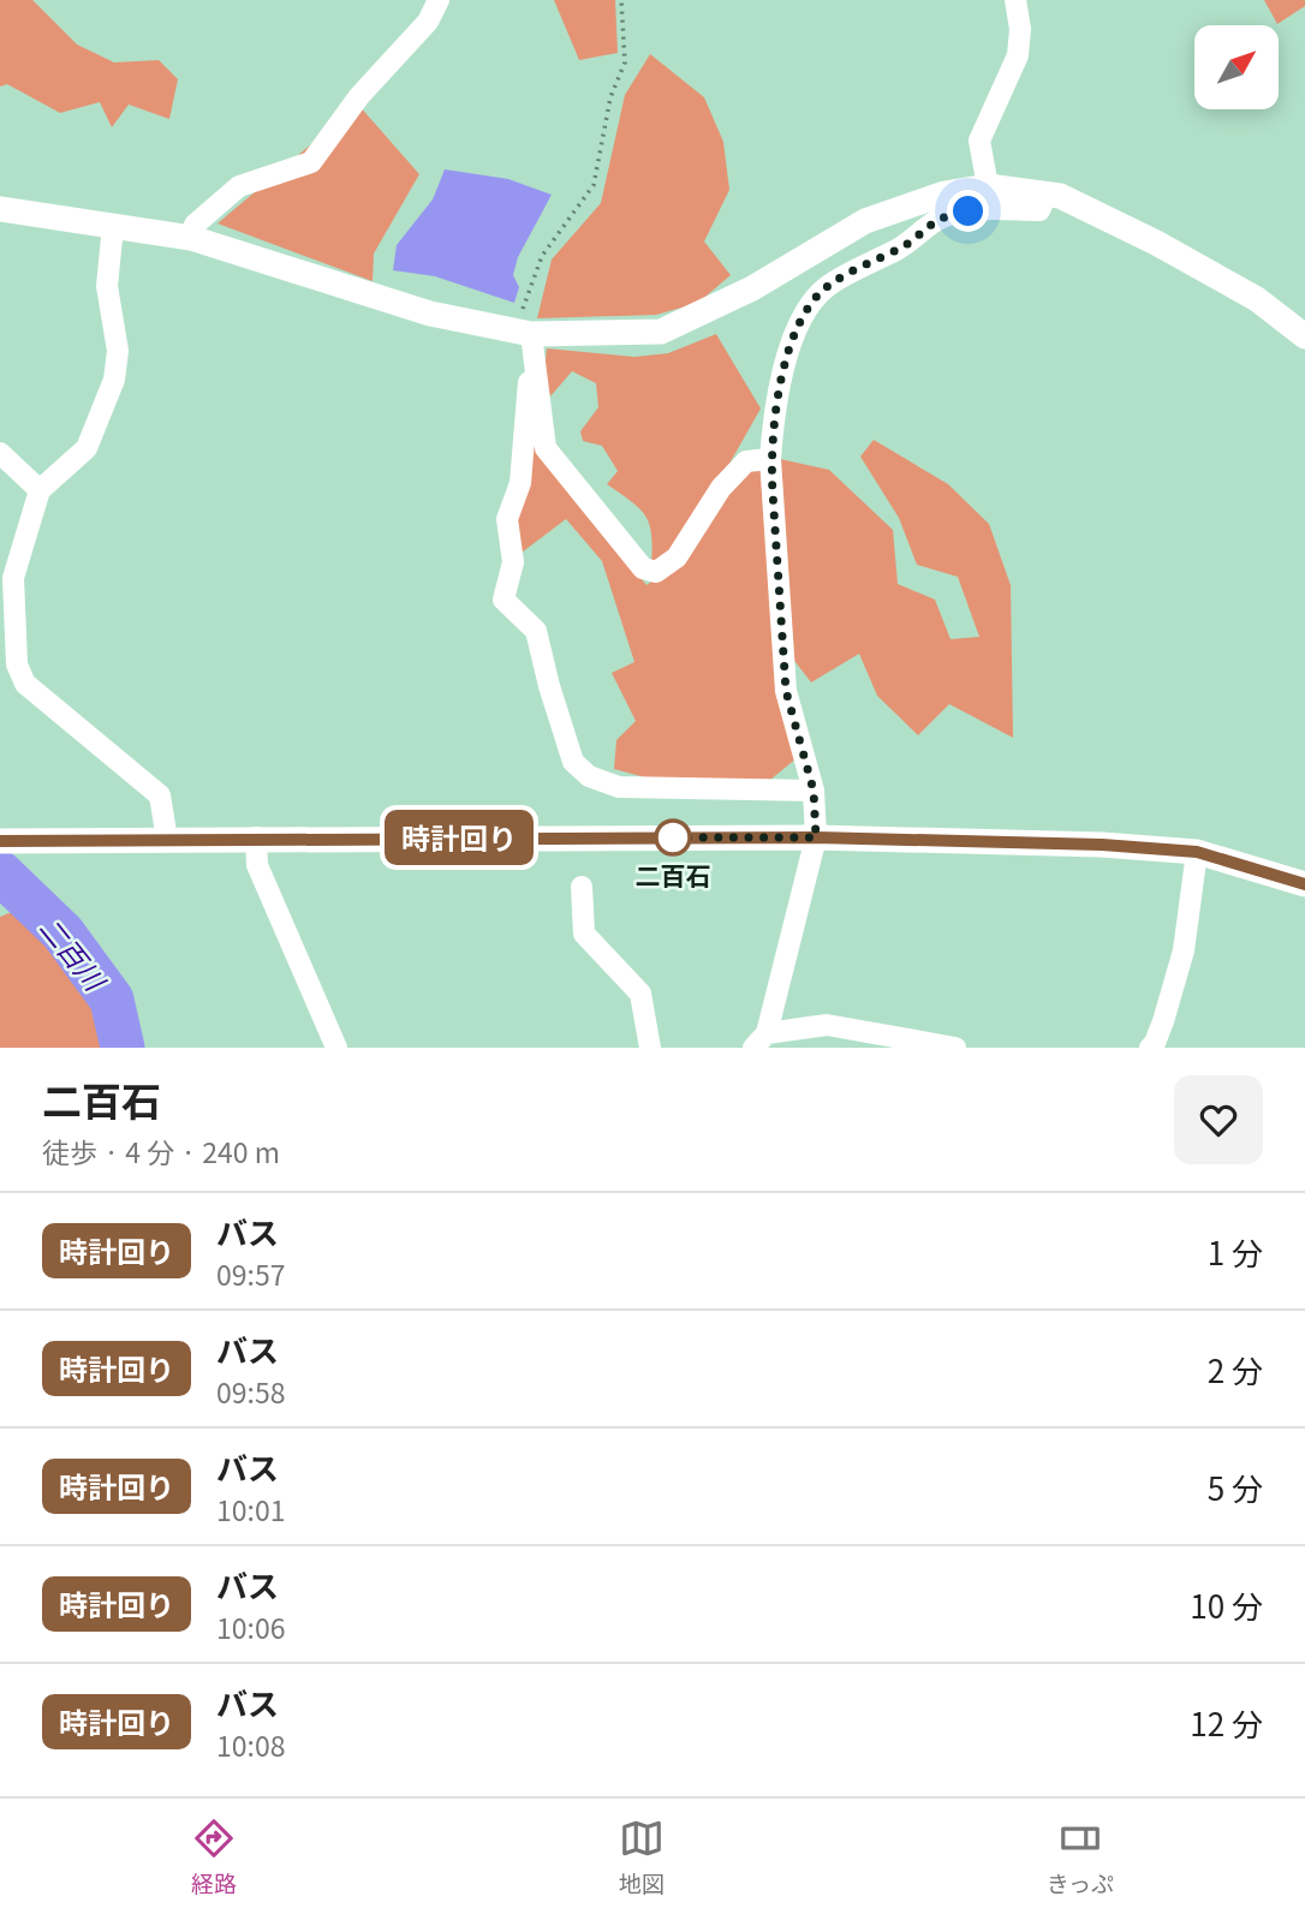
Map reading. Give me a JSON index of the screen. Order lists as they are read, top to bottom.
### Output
{
  "water": ["二百川"],
  "places": ["二百石"],
  "lines": ["bus line 時計回り"],
  "north": "top right",
  "page": {
    "on_map": "時計回り",
    "heading": ["二百石", "徒歩 · 4 分 · 240 m"],
    "list": [
      {
        "mark": "時計回り",
        "name": "バス",
        "note": "09:57",
        "value": "1 分"
      },
      {
        "mark": "時計回り",
        "name": "バス",
        "note": "09:58",
        "value": "2 分"
      },
      {
        "mark": "時計回り",
        "name": "バス",
        "note": "10:01",
        "value": "5 分"
      },
      {
        "mark": "時計回り",
        "name": "バス",
        "note": "10:06",
        "value": "10 分"
      },
      {
        "mark": "時計回り",
        "name": "バス",
        "note": "10:08",
        "value": "12 分"
      }
    ],
    "tabs": ["経路", "地図", "きっぷ"]
  }
}
